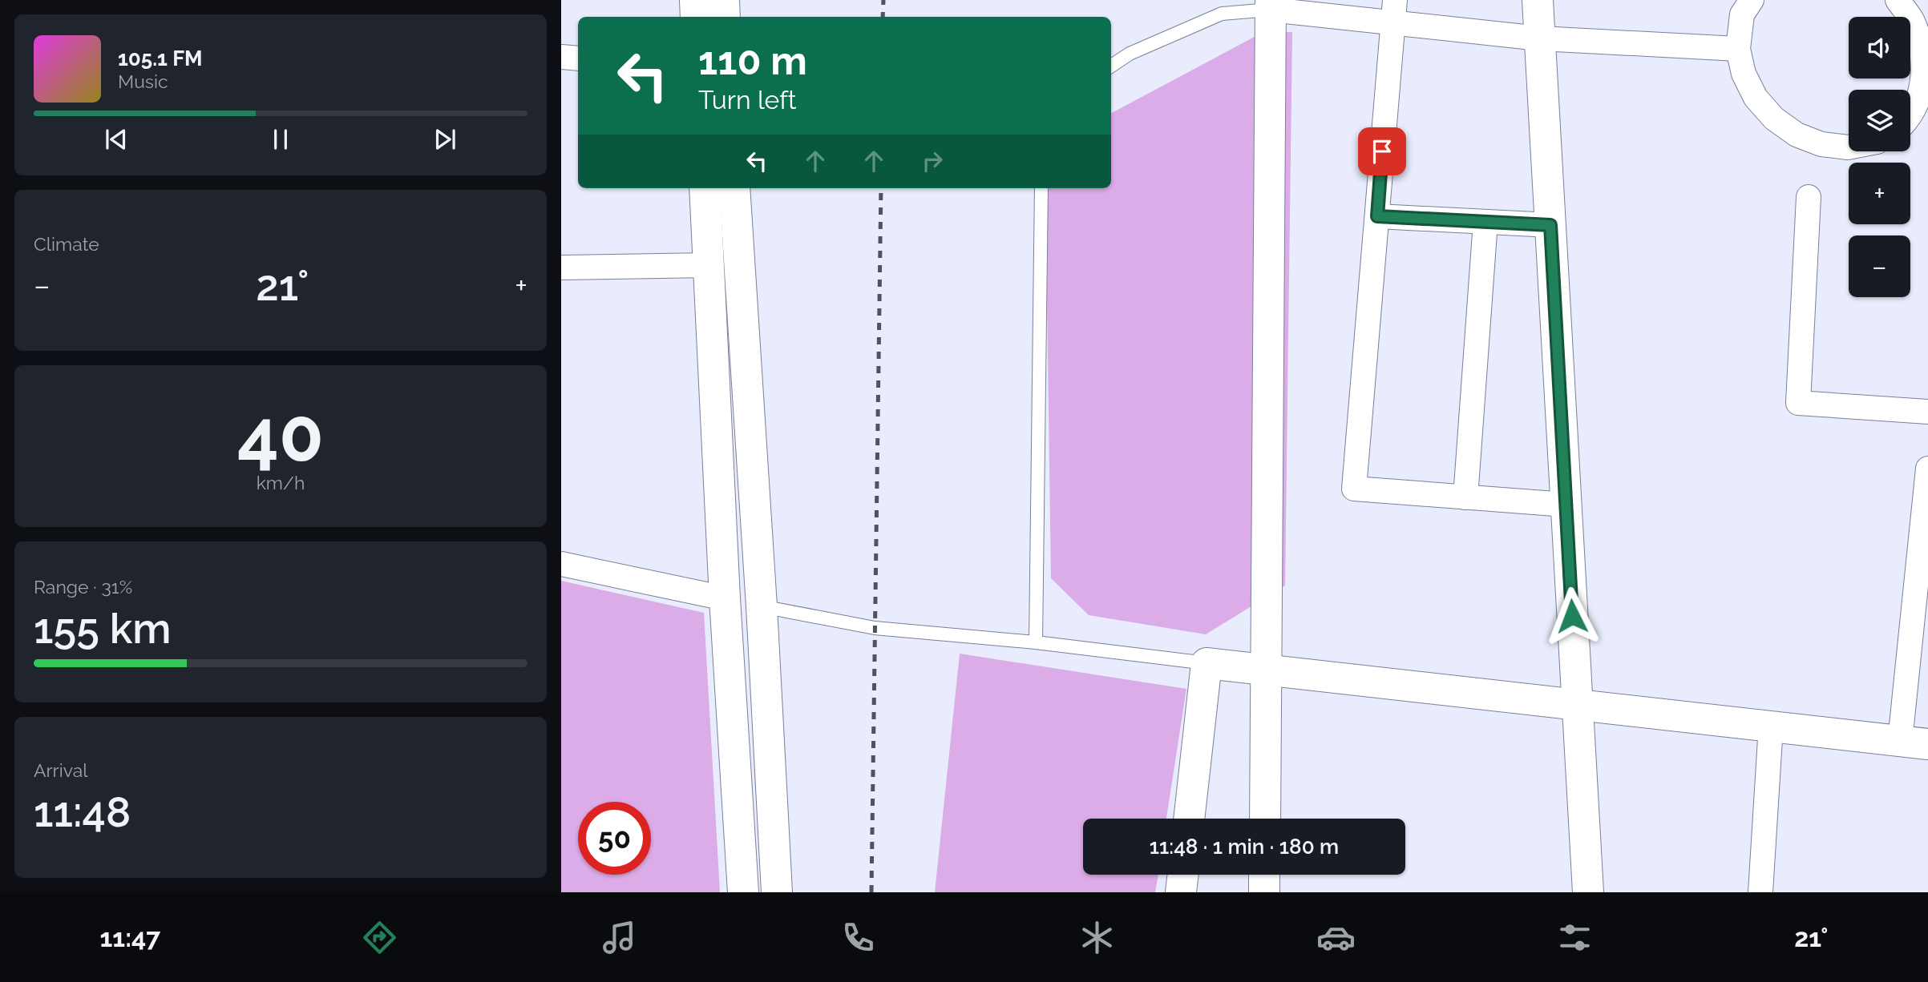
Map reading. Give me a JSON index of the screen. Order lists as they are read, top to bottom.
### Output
{
  "page": {
    "map_buttons": ["+", "−"],
    "turn": ["110 m", "Turn left"],
    "song": ["105.1 FM", "Music"],
    "tile": [
      "Climate",
      ["40", "km/h"],
      ["Range · 31%", "155 km"],
      ["Arrival", "11:48"]
    ],
    "heat": ["−", "21°", "+"],
    "limit": "50",
    "trip": "11:48 · 1 min · 180 m",
    "tabs": ["11:47", "21°"]
  }
}
